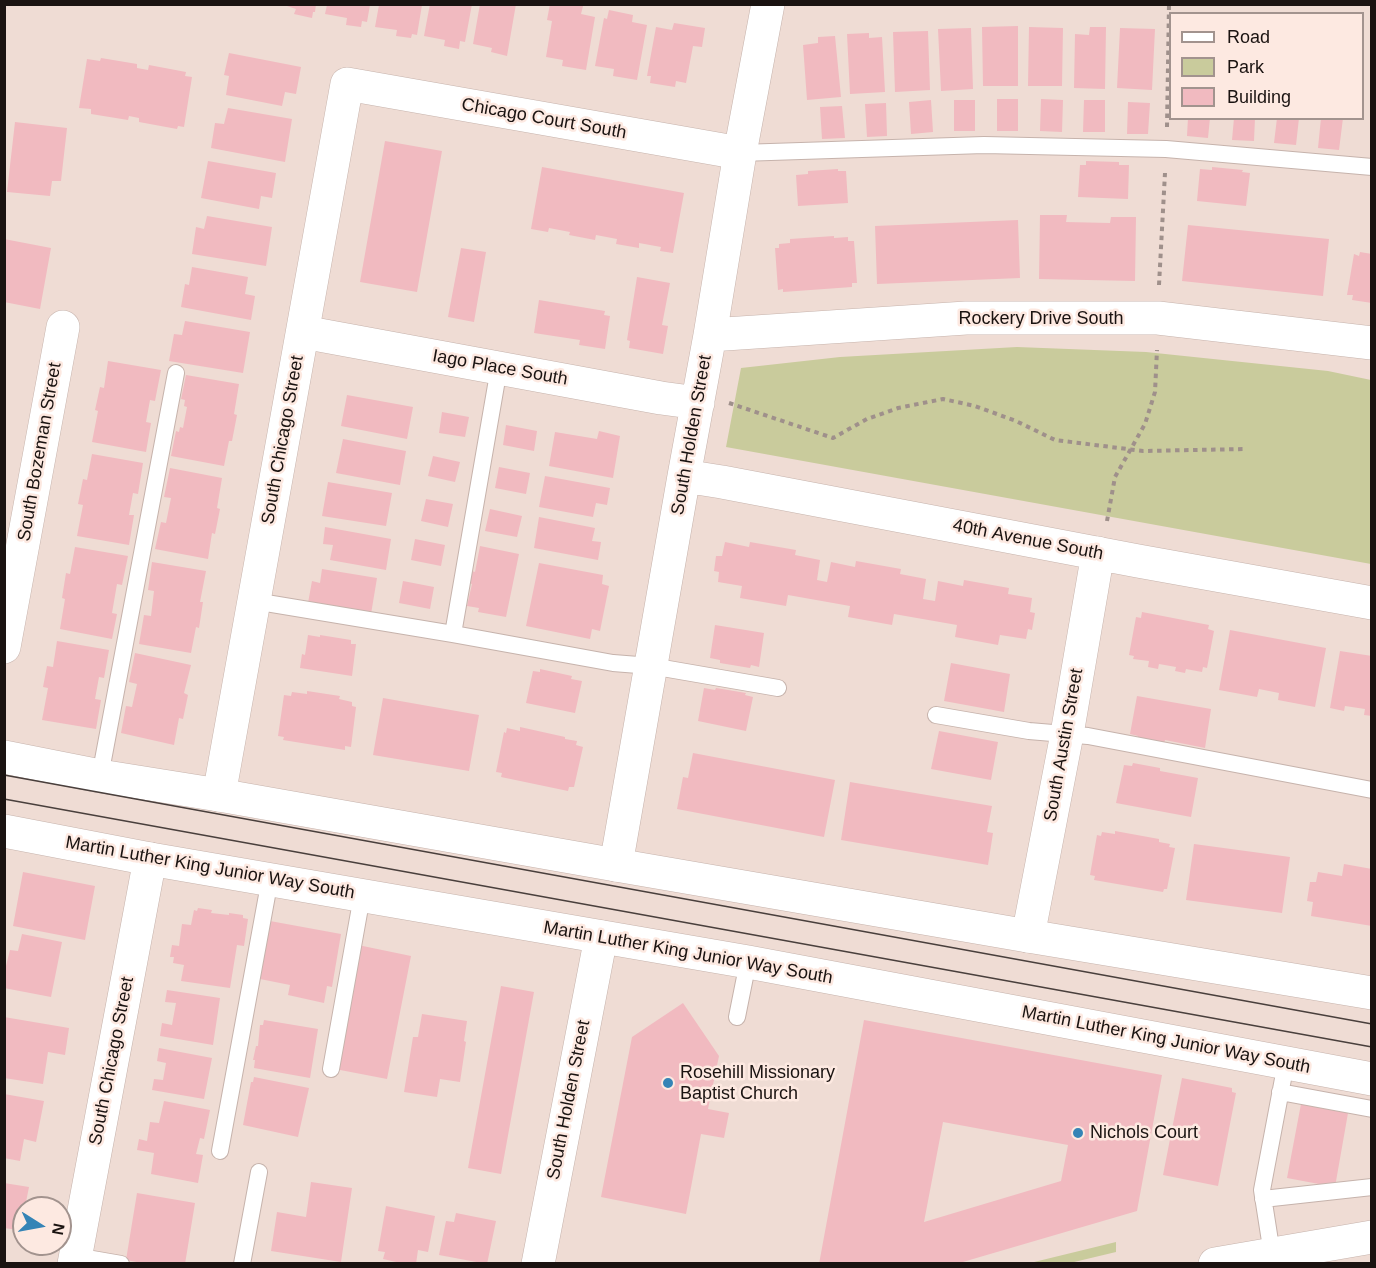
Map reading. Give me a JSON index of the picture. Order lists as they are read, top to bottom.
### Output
{
  "streets": {
    "street": [
      "Chicago Court South",
      "Rockery Drive South",
      "Iago Place South",
      "South Holden Street",
      "South Chicago Street",
      "South Bozeman Street",
      "40th Avenue South",
      "South Austin Street",
      "Martin Luther King Junior Way South"
    ]
  },
  "crossings": [
    ["Chicago Court South", "South Holden Street"],
    ["Chicago Court South", "South Chicago Street"],
    ["Rockery Drive South", "South Holden Street"],
    ["Iago Place South", "South Holden Street"],
    ["Iago Place South", "South Chicago Street"],
    ["South Holden Street", "40th Avenue South"],
    ["South Holden Street", "Martin Luther King Junior Way South"],
    ["South Chicago Street", "Martin Luther King Junior Way South"],
    ["40th Avenue South", "South Austin Street"]
  ],
  "places": ["Rosehill Missionary Baptist Church", "Nichols Court"],
  "legend": ["Road", "Park", "Building"],
  "north": "right"
}
